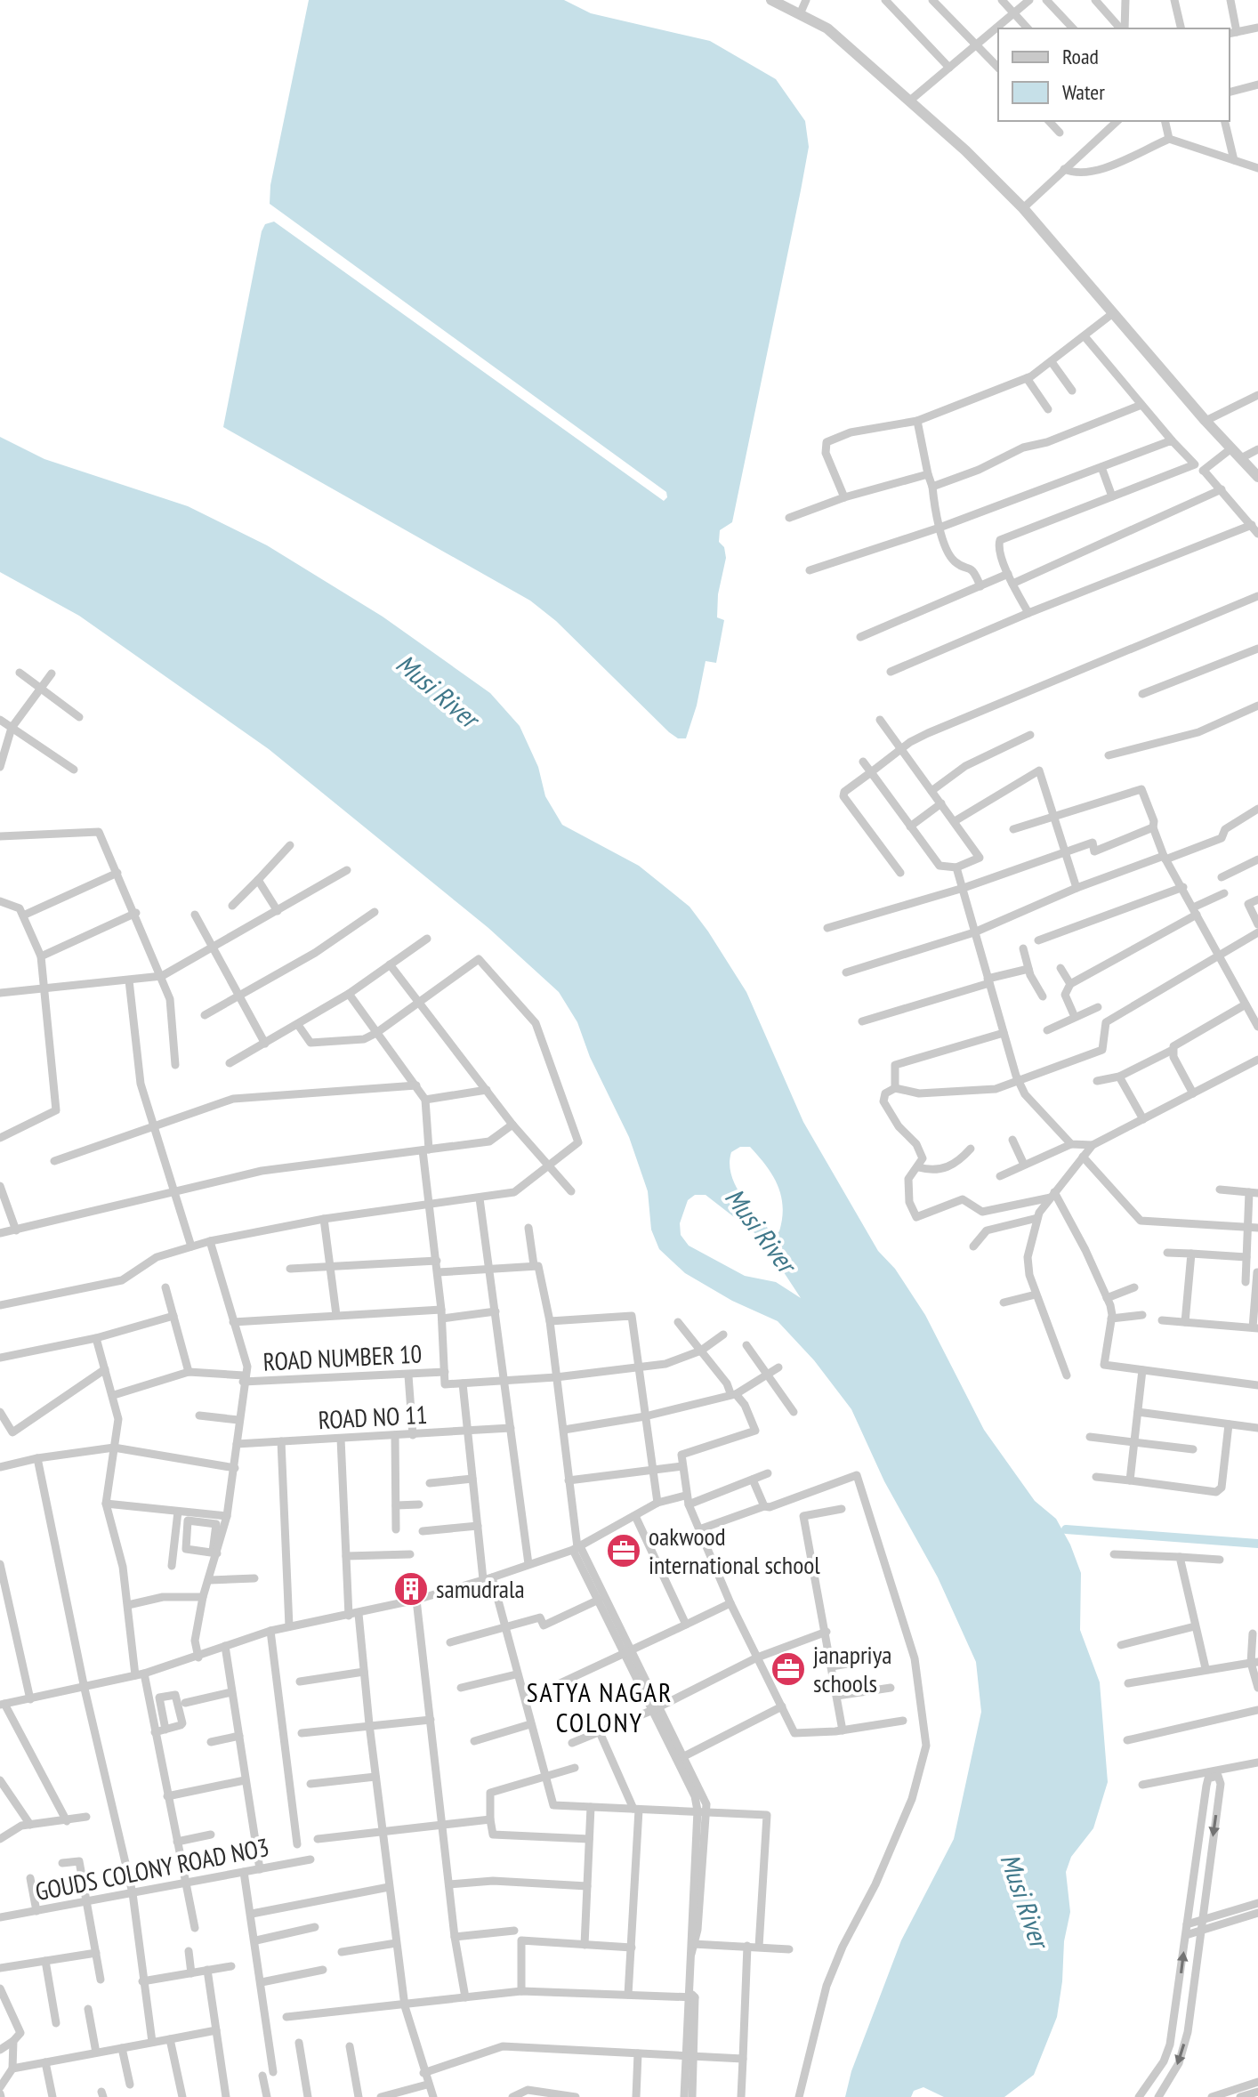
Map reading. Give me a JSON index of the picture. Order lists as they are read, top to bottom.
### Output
{
  "streets": {
    "street": ["ROAD NUMBER 10", "ROAD NO 11", "GOUDS COLONY ROAD NO3"]
  },
  "districts": ["SATYA NAGAR COLONY"],
  "water": ["Musi River"],
  "places": {
    "office": ["oakwood international school", "janapriya schools"],
    "building": ["samudrala"]
  },
  "legend": ["Road", "Water"]
}
